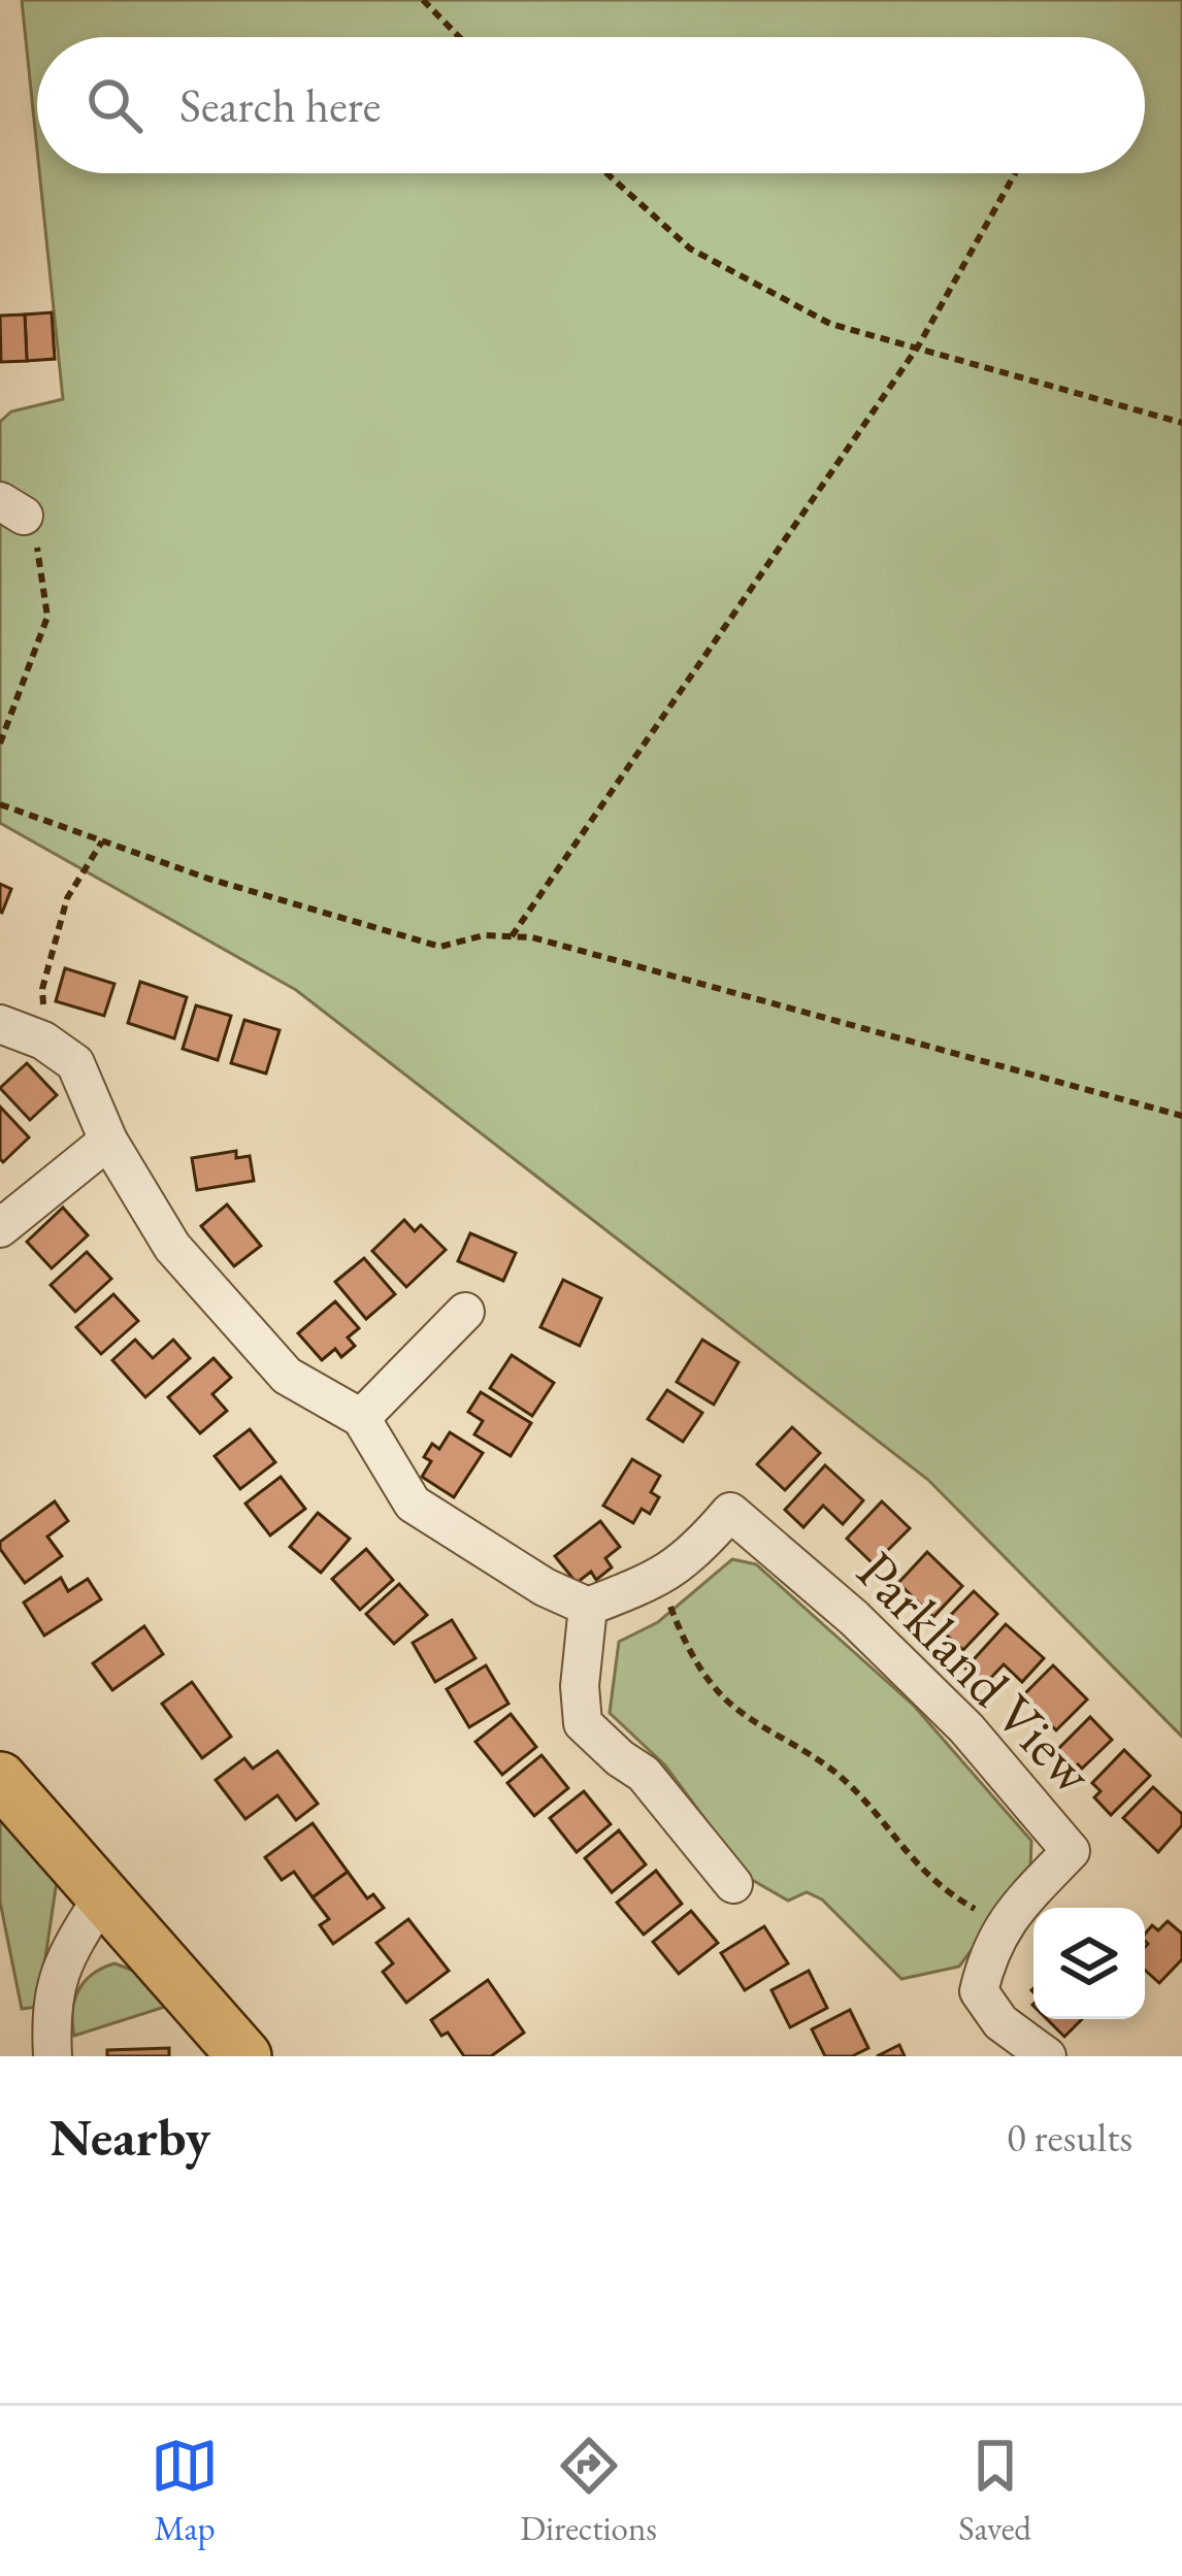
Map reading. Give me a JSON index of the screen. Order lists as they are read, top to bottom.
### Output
{
  "streets": {
    "street": ["Parkland View"]
  },
  "page": {
    "search": "Search here",
    "heading": ["Nearby", "0 results"],
    "nav": ["Map", "Directions", "Saved"]
  }
}
